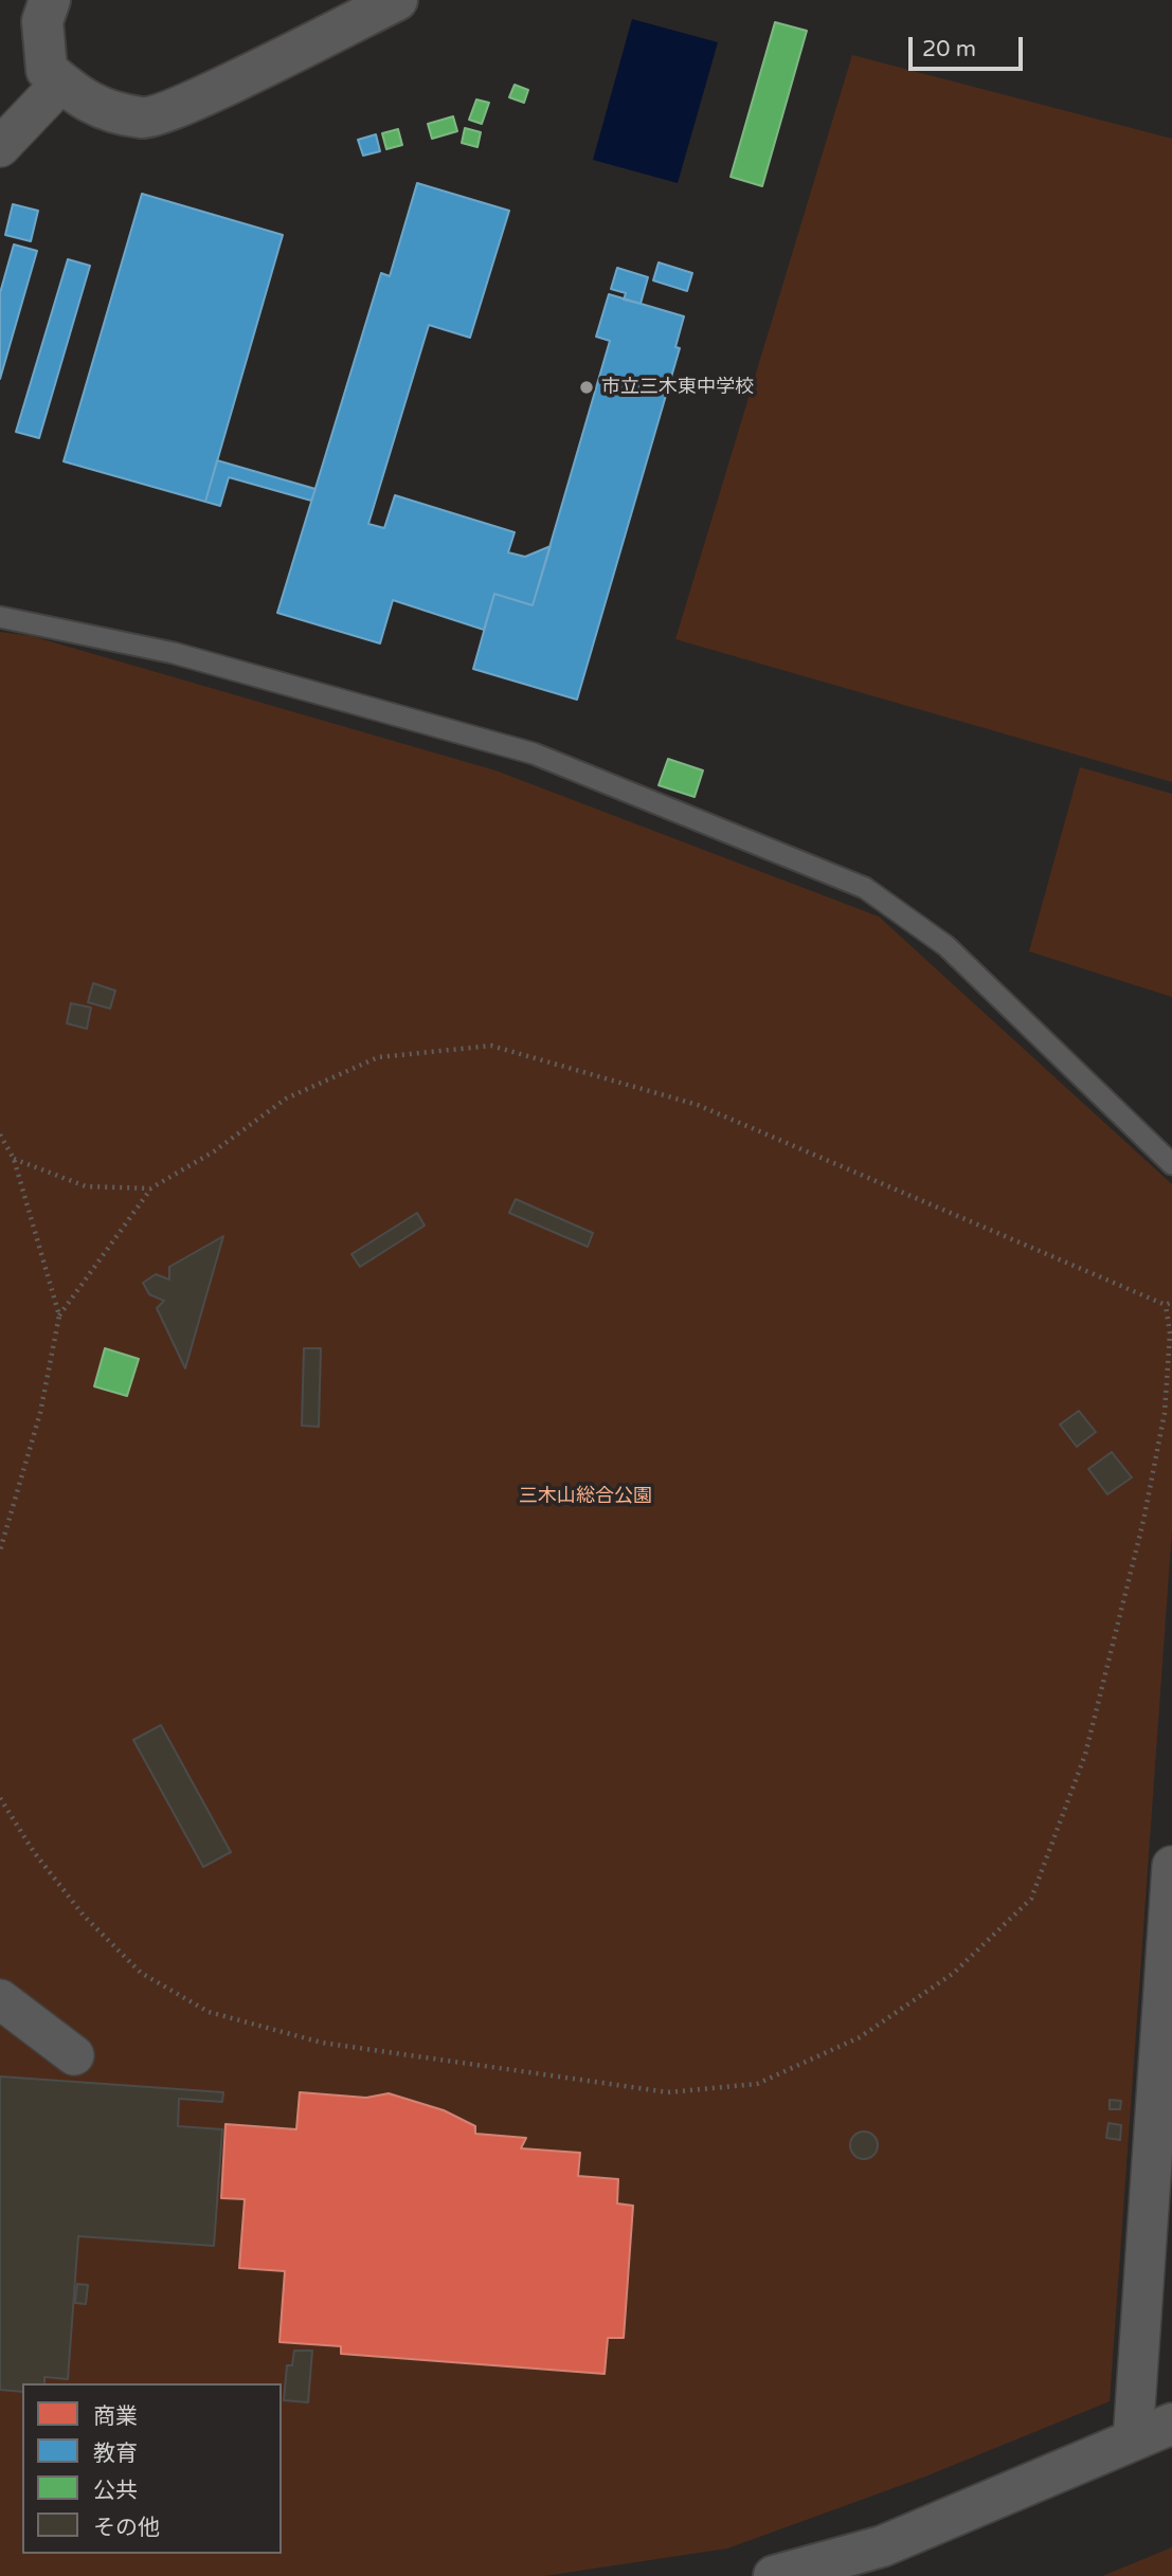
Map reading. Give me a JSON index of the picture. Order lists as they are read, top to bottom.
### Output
{
  "parks": ["三木山総合公園"],
  "places": ["市立三木東中学校"],
  "legend": [
    "商業",
    "教育",
    "公共",
    "その他"
  ],
  "scale_bar": "20 m"
}
